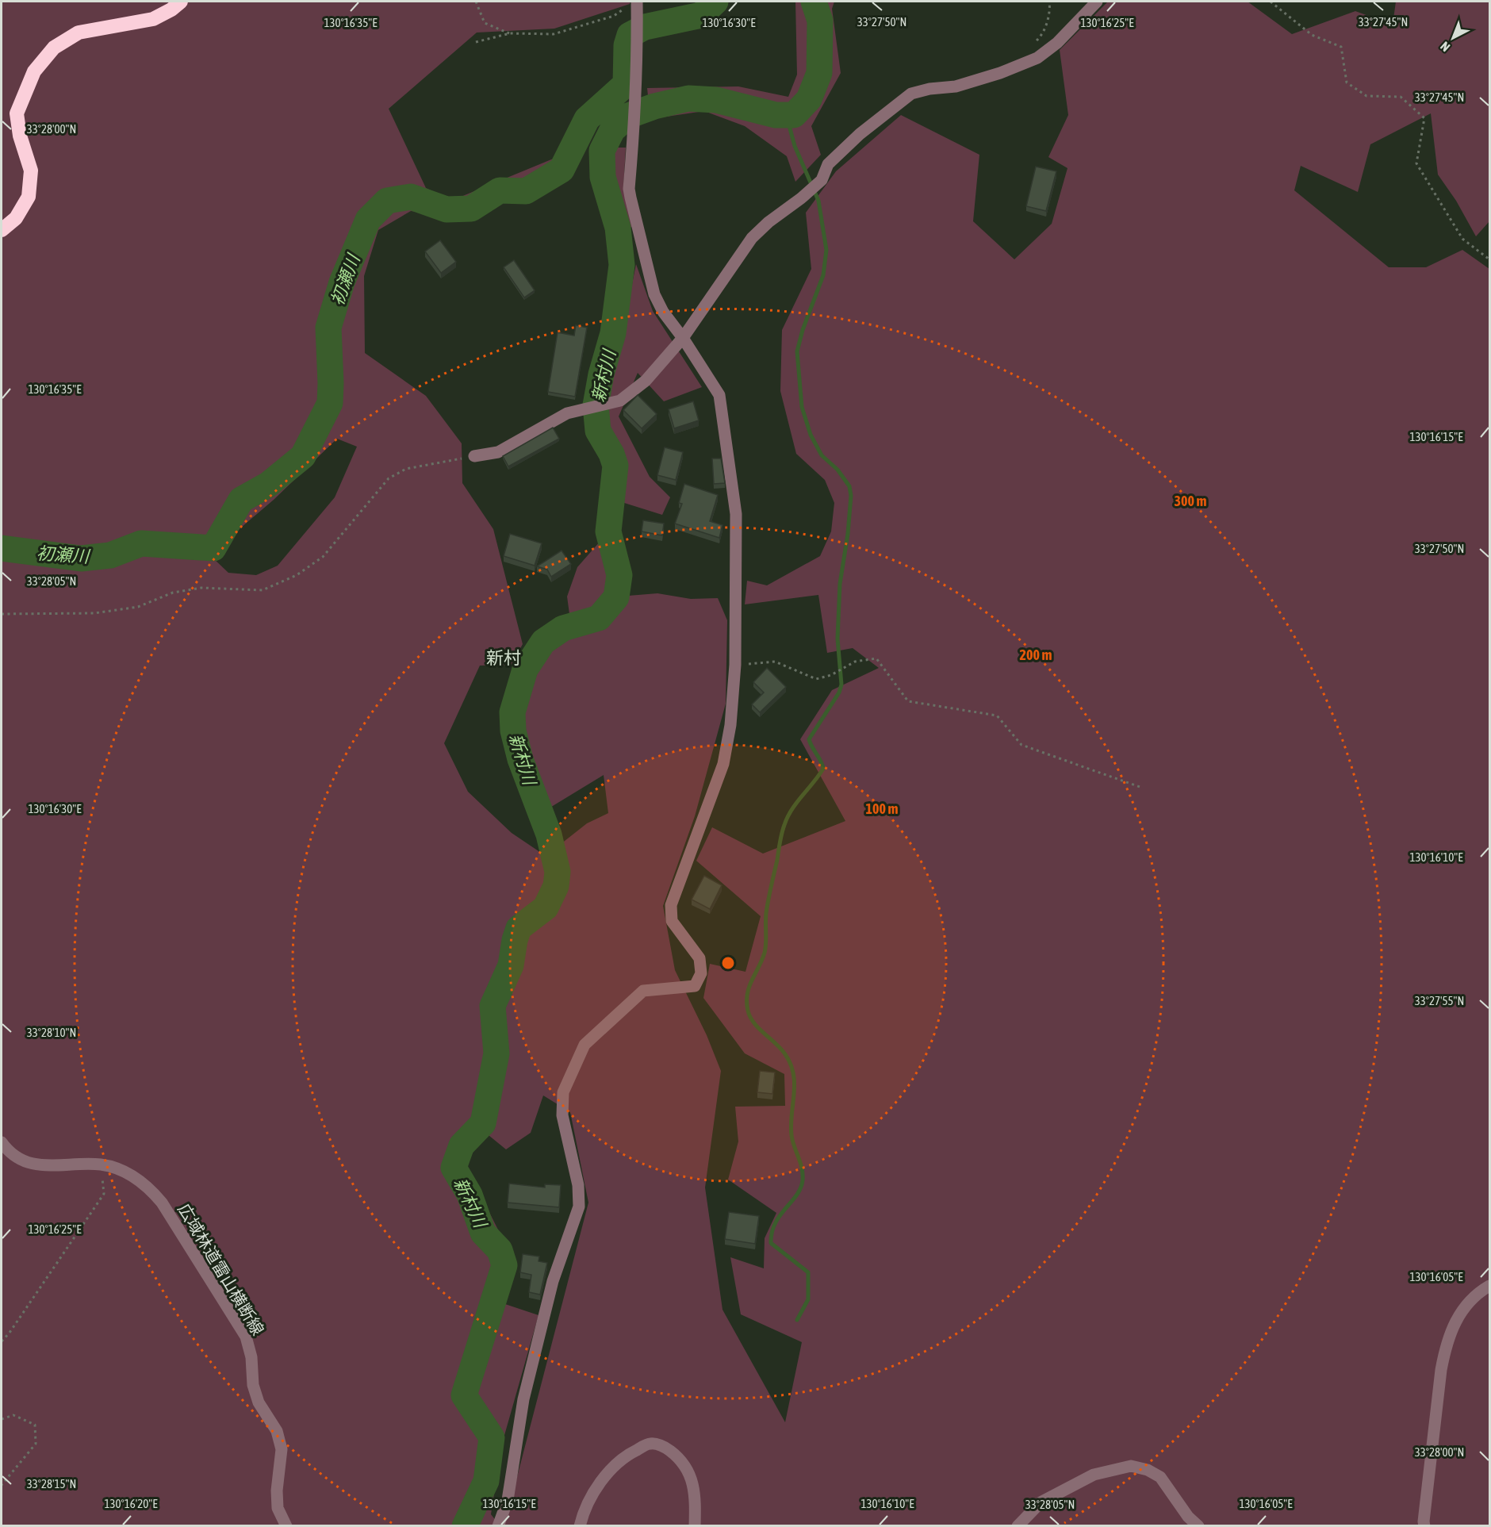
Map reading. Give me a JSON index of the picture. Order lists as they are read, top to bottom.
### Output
{
  "streets": {
    "street": ["広域林道雷山横断線"]
  },
  "districts": ["新村"],
  "water": ["初瀬川", "新村川"],
  "north": "bottom left",
  "coordinates": [
    "33°27'45\"N",
    "33°27'50\"N",
    "130°16'35\"E",
    "130°16'30\"E",
    "130°16'25\"E",
    "33°28'00\"N",
    "130°16'15\"E",
    "33°28'05\"N",
    "130°16'10\"E",
    "33°27'55\"N",
    "33°28'10\"N",
    "130°16'05\"E",
    "33°28'15\"N",
    "130°16'20\"E"
  ],
  "rings": ["300 m", "200 m", "100 m"]
}
